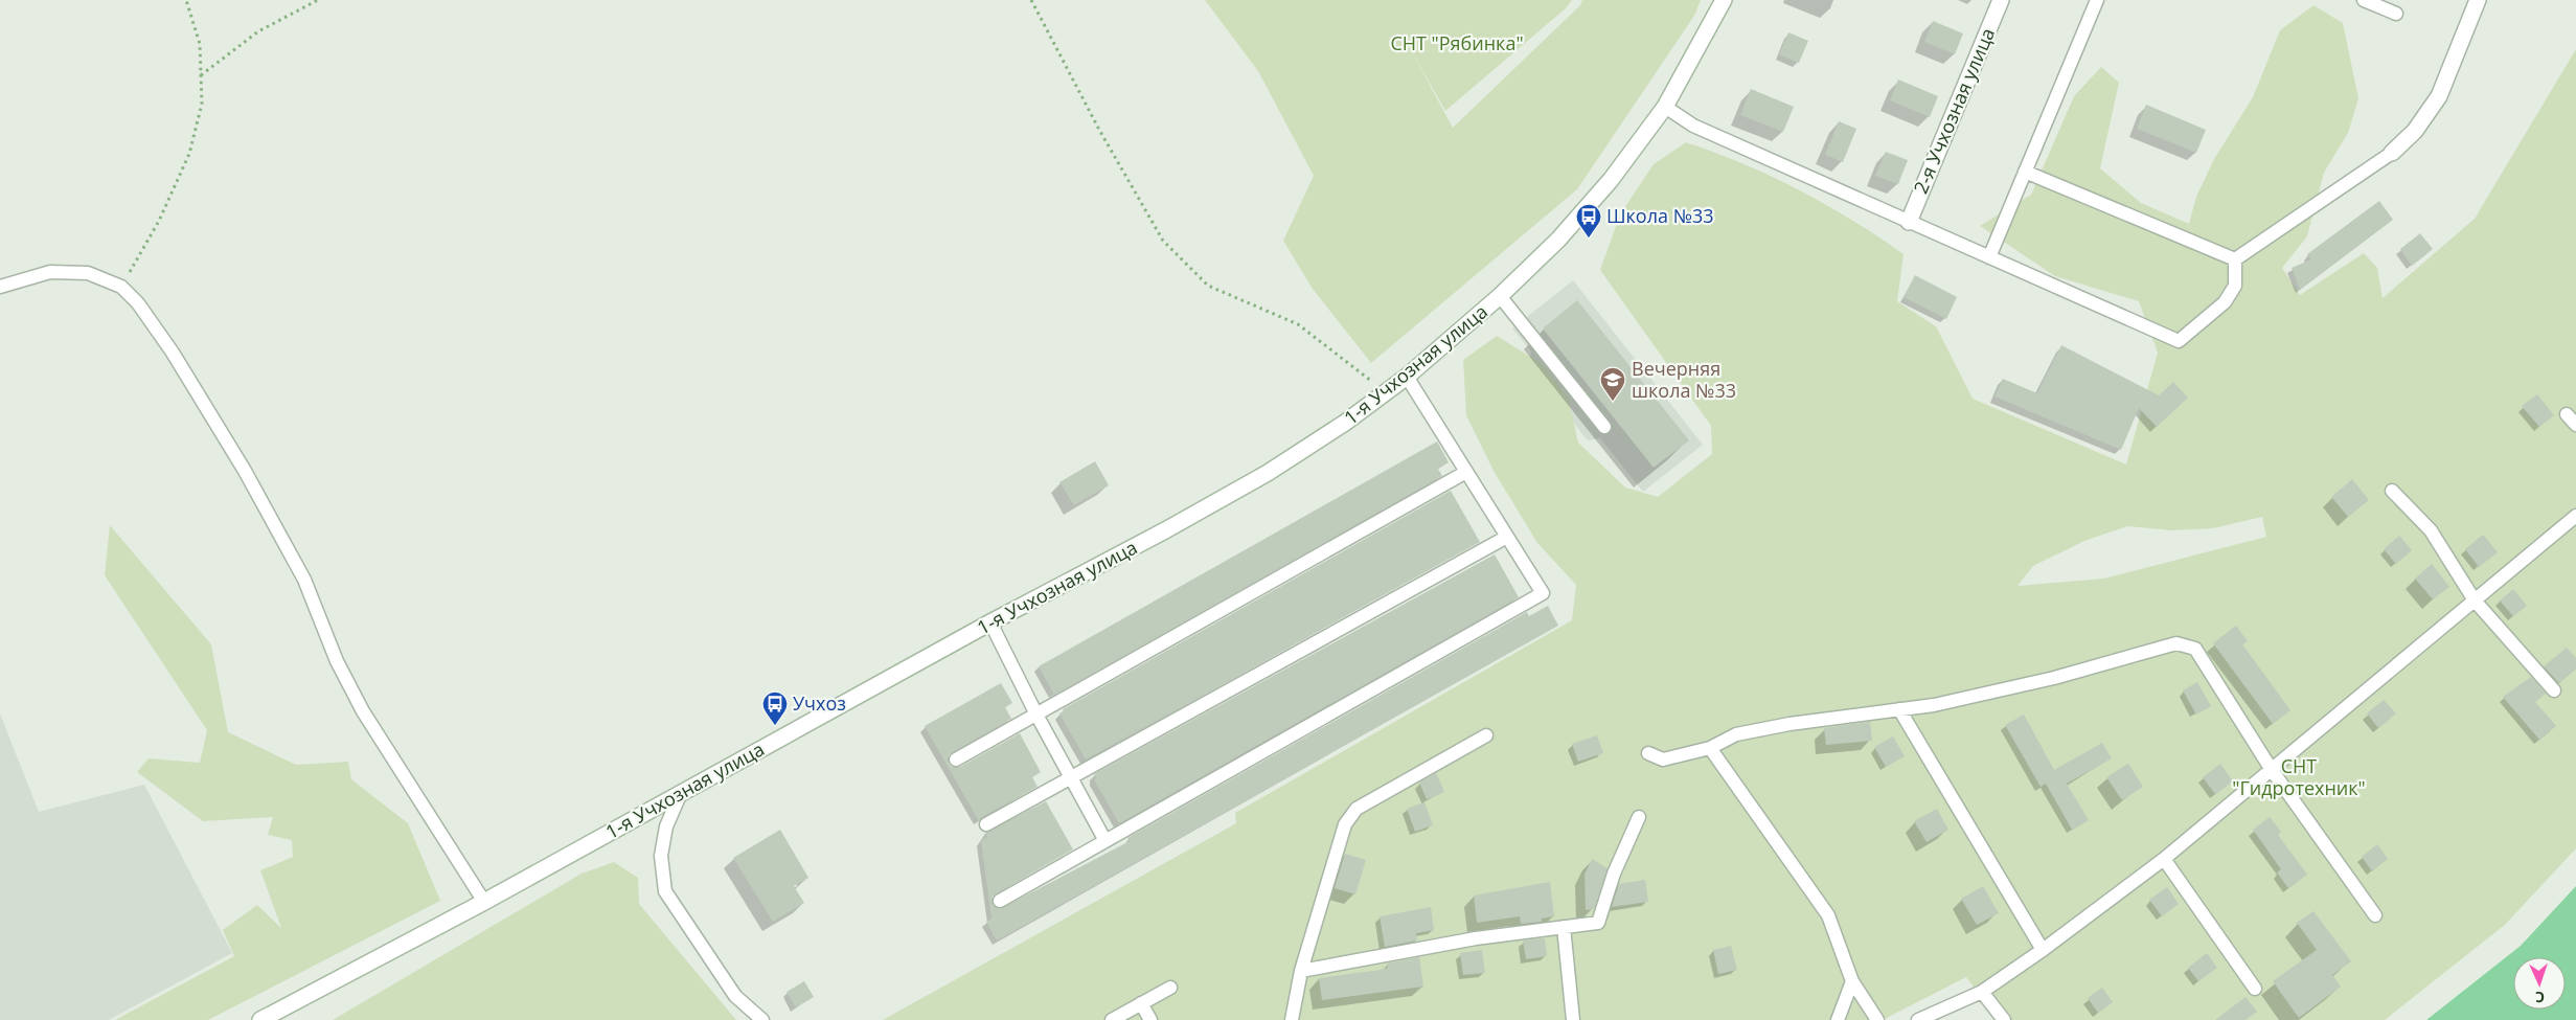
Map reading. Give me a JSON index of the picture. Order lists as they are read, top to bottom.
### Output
{
  "streets": {
    "street": ["2-я Учхозная улица", "1-я Учхозная улица"]
  },
  "parks": ["СНТ \"Рябинка\"", "СНТ \"Гидротехник\""],
  "places": {
    "bus stop": ["Школа №33", "Учхоз"],
    "school or university": ["Вечерняя школа №33"]
  },
  "north": "bottom"
}
